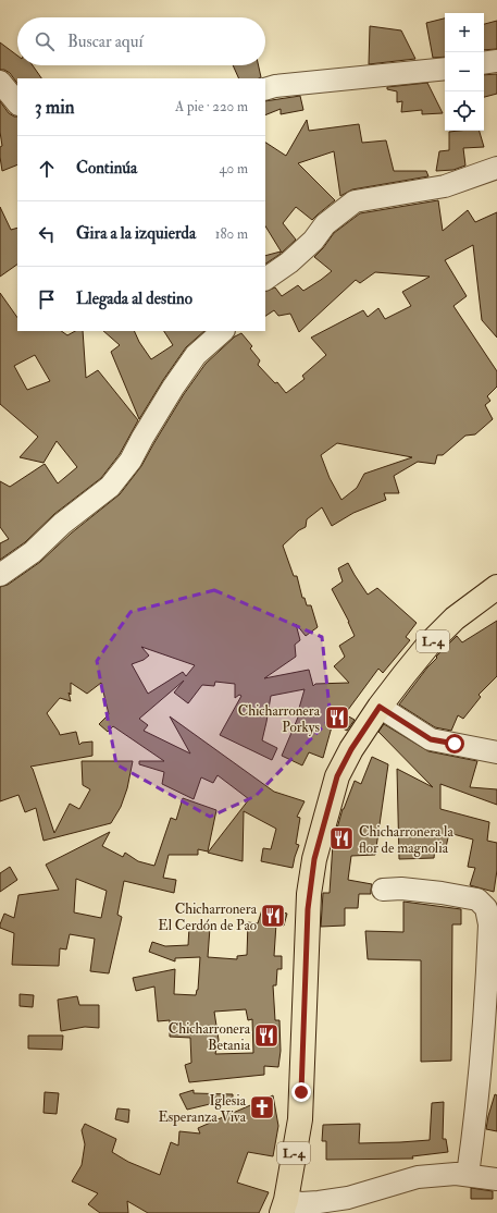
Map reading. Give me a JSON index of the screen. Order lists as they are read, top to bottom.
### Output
{
  "streets": {
    "main road": ["L-4"]
  },
  "places": {
    "restaurant": [
      "Chicharronera Porkys",
      "Chicharronera la flor de magnolia",
      "Chicharronera El Cerdón de Pao",
      "Chicharronera Betania"
    ],
    "church": ["Iglesia Esperanza Viva"]
  },
  "page": {
    "map_buttons": ["+", "−"],
    "search": "Buscar aquí",
    "heading": ["3 min", "A pie · 220 m"],
    "list": [
      ["Continúa", "40 m"],
      ["Gira a la izquierda", "180 m"],
      "Llegada al destino"
    ]
  }
}
